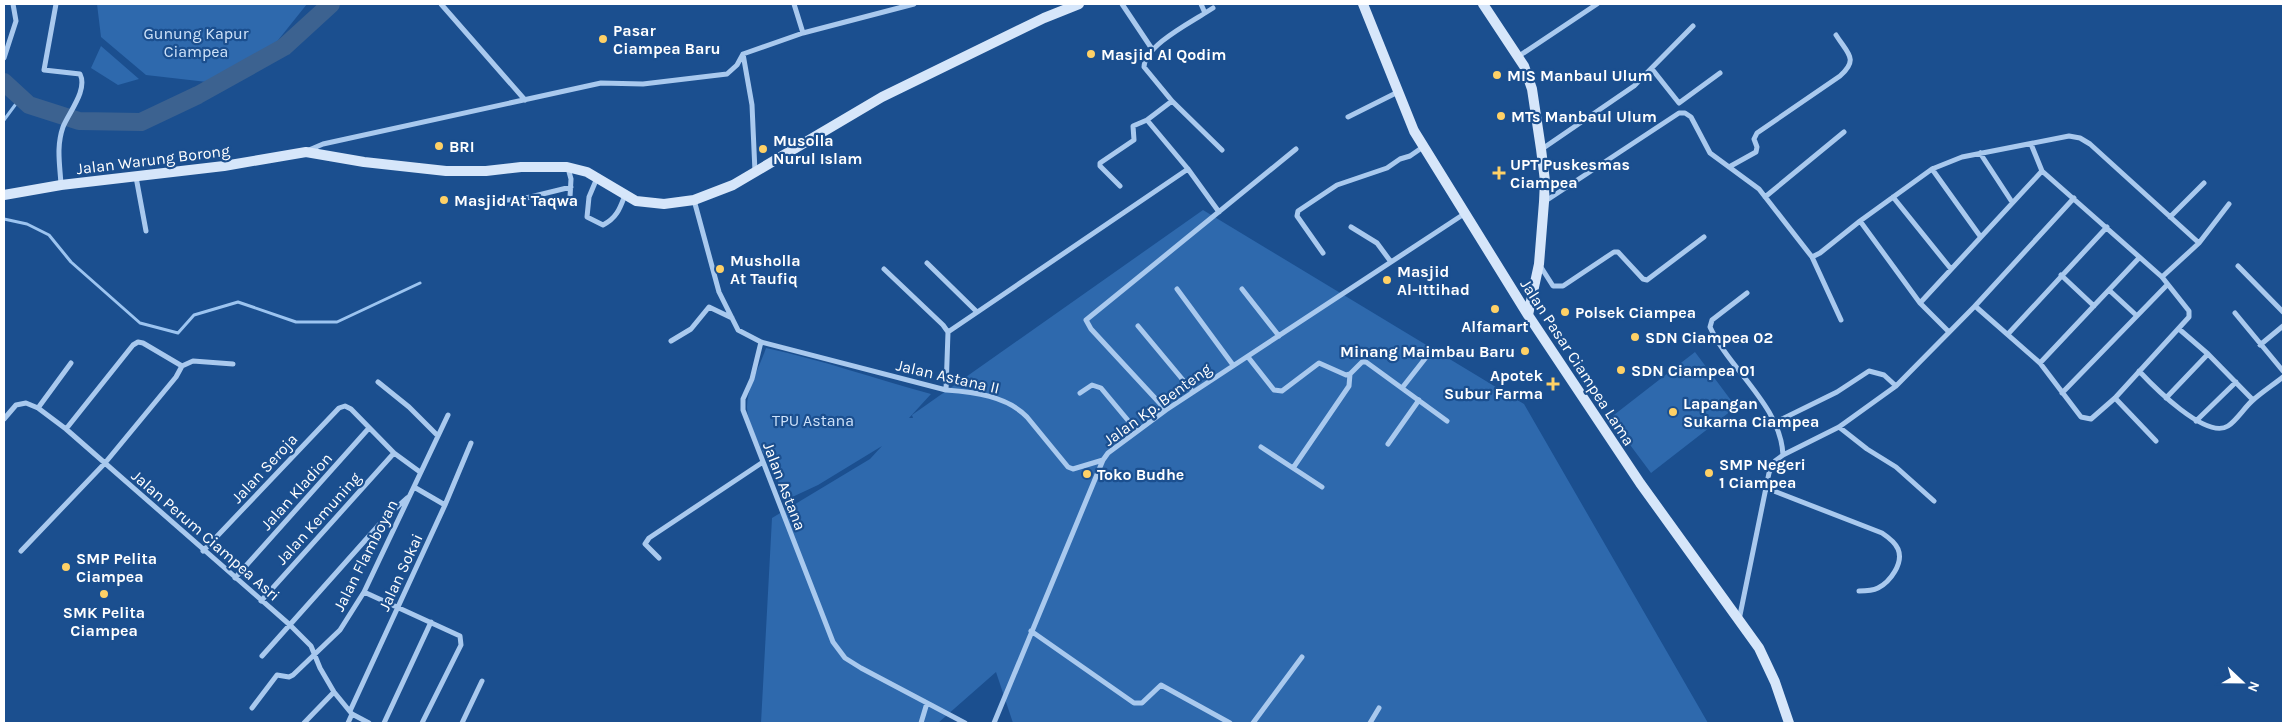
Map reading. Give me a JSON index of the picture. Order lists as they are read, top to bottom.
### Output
{
  "streets": {
    "main road": ["Jalan Warung Borong", "Jalan Pasar Ciampea Lama"],
    "street": [
      "Jalan Astana II",
      "Jalan Kp. Benteng",
      "Jalan Seroja",
      "Jalan Astana",
      "Jalan Kladion",
      "Jalan Kemuning",
      "Jalan Perum Ciampea Asri",
      "Jalan Flamboyan",
      "Jalan Sokai"
    ]
  },
  "crossings": [
    ["Jalan Pasar Ciampea Lama", "Jalan Kp. Benteng"],
    ["Jalan Astana II", "Jalan Kp. Benteng"],
    ["Jalan Astana II", "Jalan Astana"],
    ["Jalan Seroja", "Jalan Kladion"],
    ["Jalan Seroja", "Jalan Perum Ciampea Asri"],
    ["Jalan Kladion", "Jalan Perum Ciampea Asri"],
    ["Jalan Kemuning", "Jalan Perum Ciampea Asri"],
    ["Jalan Perum Ciampea Asri", "Jalan Flamboyan"],
    ["Jalan Perum Ciampea Asri", "Jalan Sokai"]
  ],
  "parks": ["Gunung Kapur Ciampea", "TPU Astana"],
  "places": {
    "other": [
      "Pasar Ciampea Baru",
      "Masjid Al Qodim",
      "MIS Manbaul Ulum",
      "MTs Manbaul Ulum",
      "BRI",
      "Musolla Nurul Islam",
      "Masjid At Taqwa",
      "Musholla At Taufiq",
      "Masjid Al-Ittihad",
      "Alfamart",
      "Polsek Ciampea",
      "SDN Ciampea 02",
      "Minang Maimbau Baru",
      "SDN Ciampea 01",
      "Lapangan Sukarna Ciampea",
      "SMP Negeri 1 Ciampea",
      "Toko Budhe",
      "SMP Pelita Ciampea",
      "SMK Pelita Ciampea"
    ],
    "health": ["UPT Puskesmas Ciampea", "Apotek Subur Farma"]
  },
  "north": "right"
}
